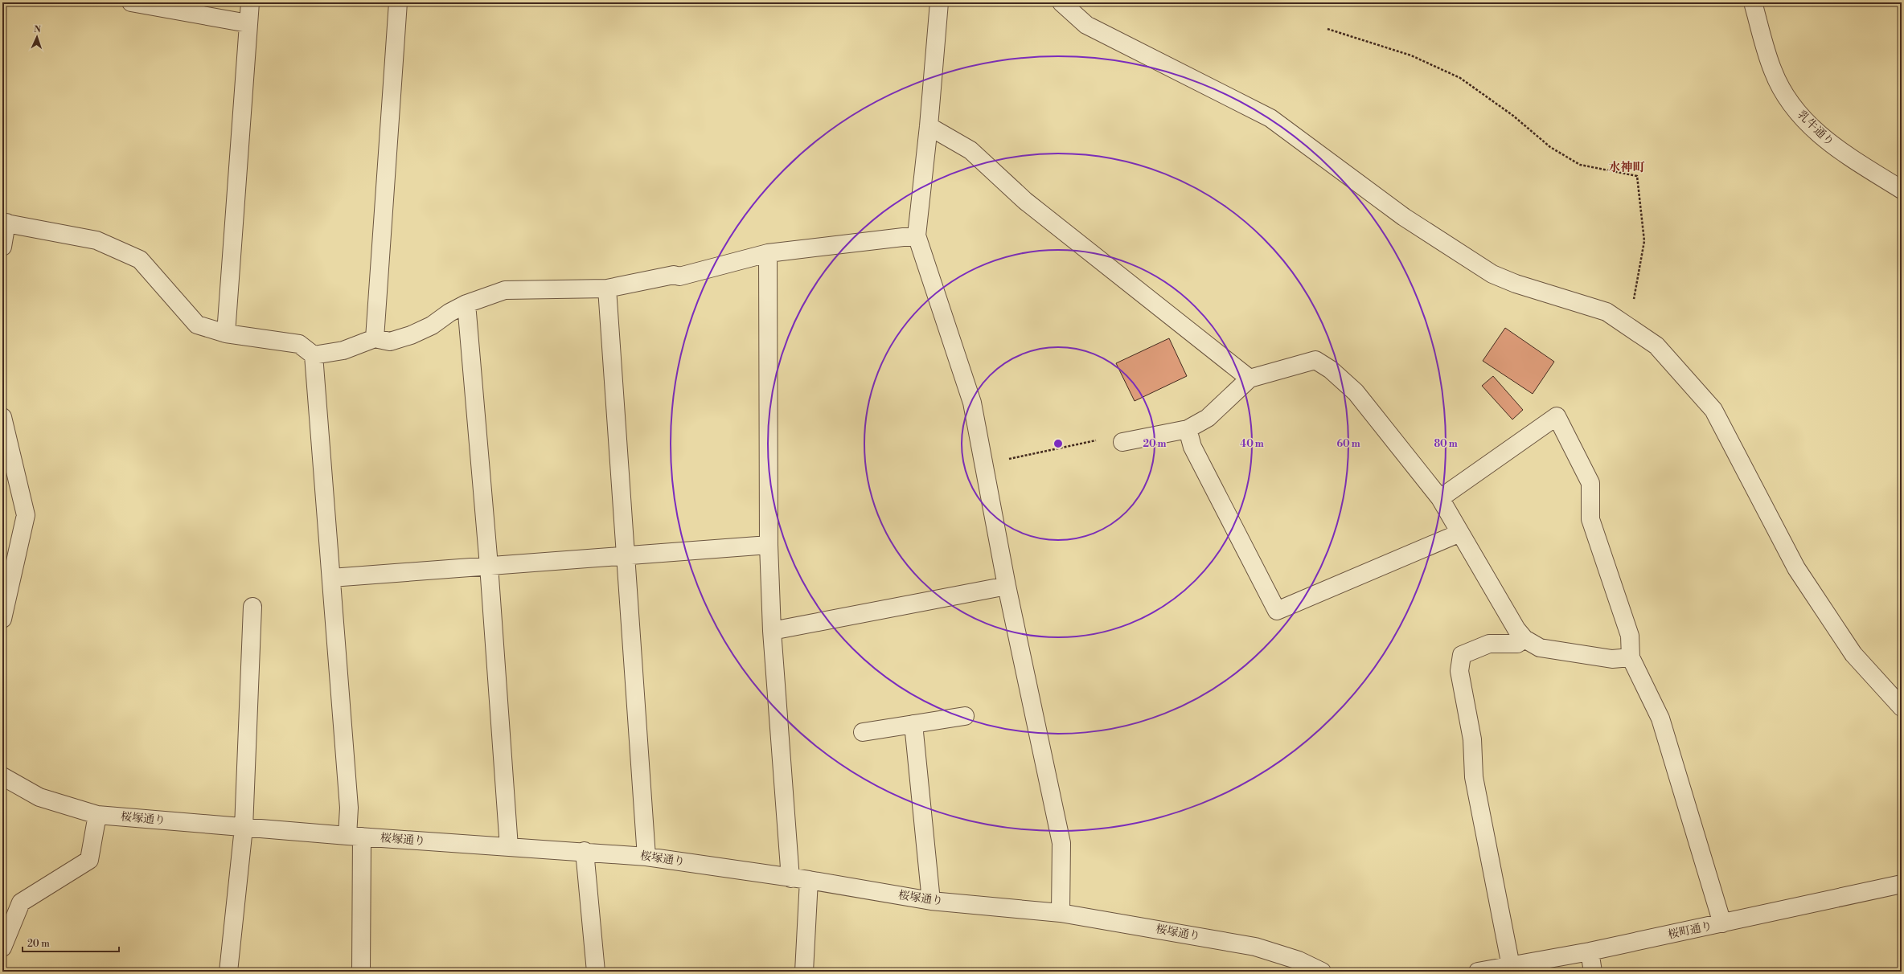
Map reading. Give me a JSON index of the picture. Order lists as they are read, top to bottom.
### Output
{
  "streets": {
    "street": ["乳牛通り", "桜塚通り", "桜町通り"]
  },
  "districts": ["水神町"],
  "scale_bar": "20 m",
  "north": "top",
  "rings": [
    "20 m",
    "40 m",
    "60 m",
    "80 m"
  ]
}
